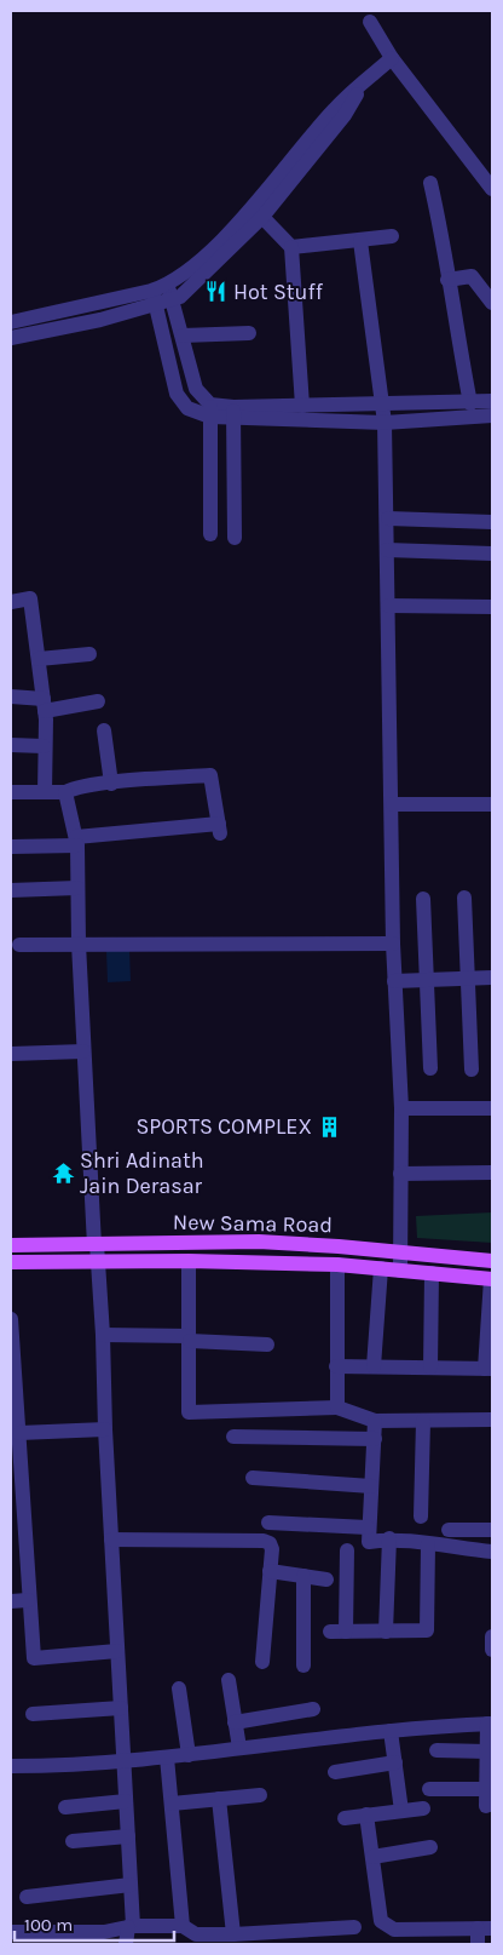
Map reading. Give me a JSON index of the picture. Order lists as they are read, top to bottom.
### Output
{
  "streets": {
    "main road": ["New Sama Road"]
  },
  "places": {
    "restaurant": ["Hot Stuff"],
    "building": ["SPORTS COMPLEX"],
    "temple": ["Shri Adinath Jain Derasar"]
  },
  "scale_bar": "100 m"
}
